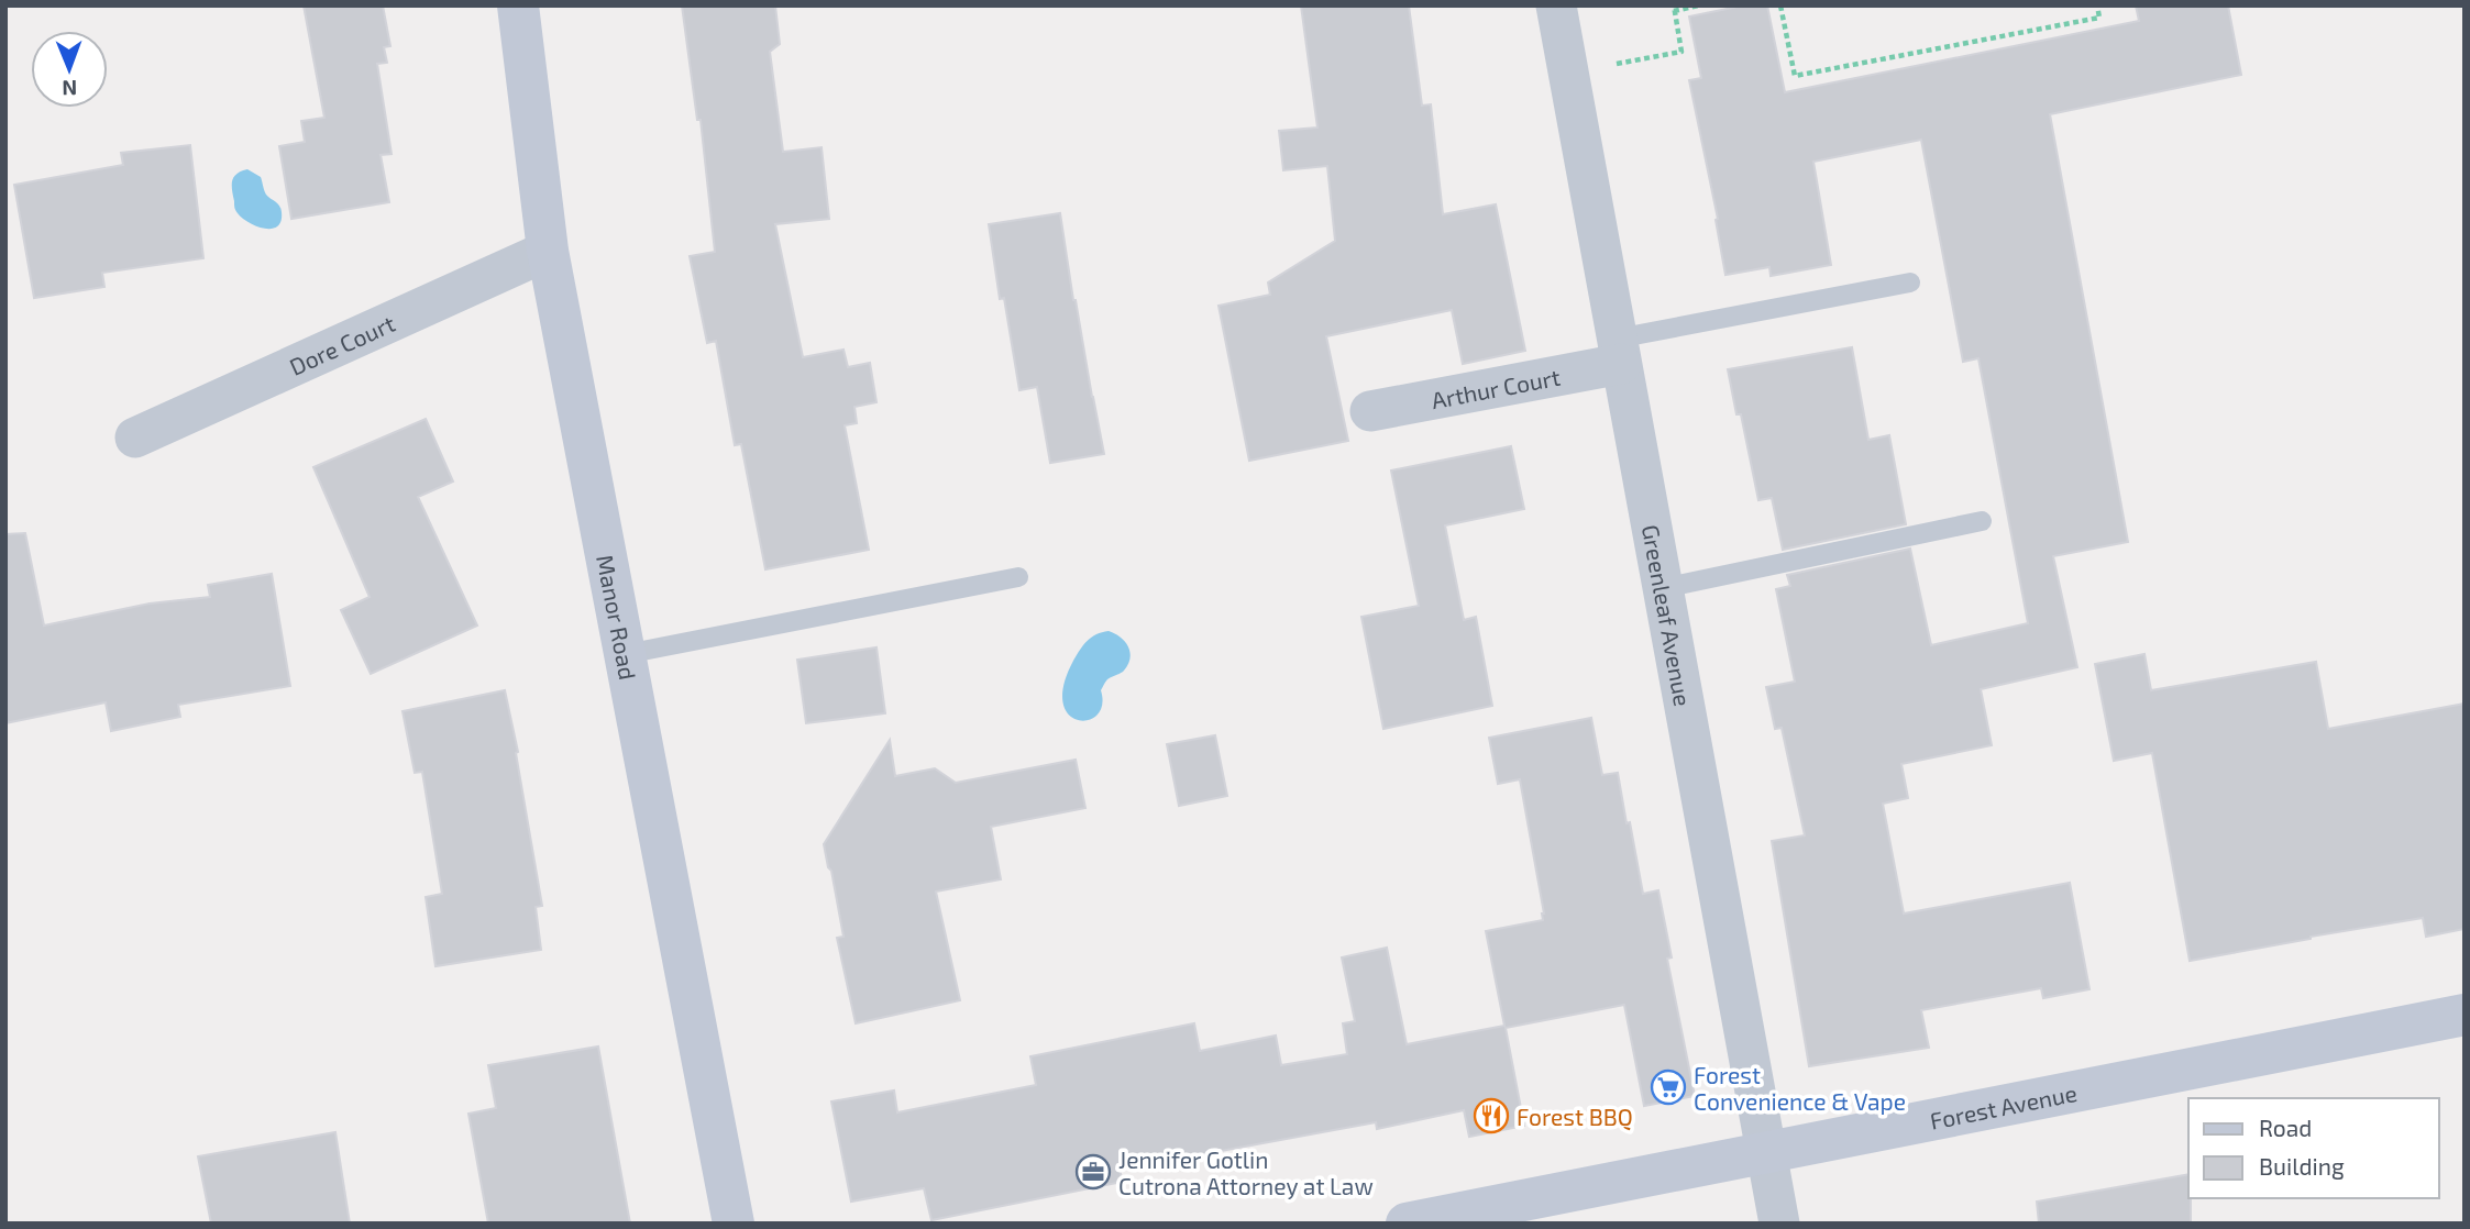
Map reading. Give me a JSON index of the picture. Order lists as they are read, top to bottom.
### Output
{
  "streets": {
    "street": [
      "Dore Court",
      "Arthur Court",
      "Greenleaf Avenue",
      "Manor Road",
      "Forest Avenue"
    ]
  },
  "crossings": [
    ["Dore Court", "Manor Road"],
    ["Arthur Court", "Greenleaf Avenue"],
    ["Greenleaf Avenue", "Forest Avenue"]
  ],
  "places": {
    "supermarket": ["Forest Convenience & Vape"],
    "restaurant": ["Forest BBQ"],
    "office": ["Jennifer Gotlin Cutrona Attorney at Law"]
  },
  "legend": ["Road", "Building"],
  "north": "bottom"
}
